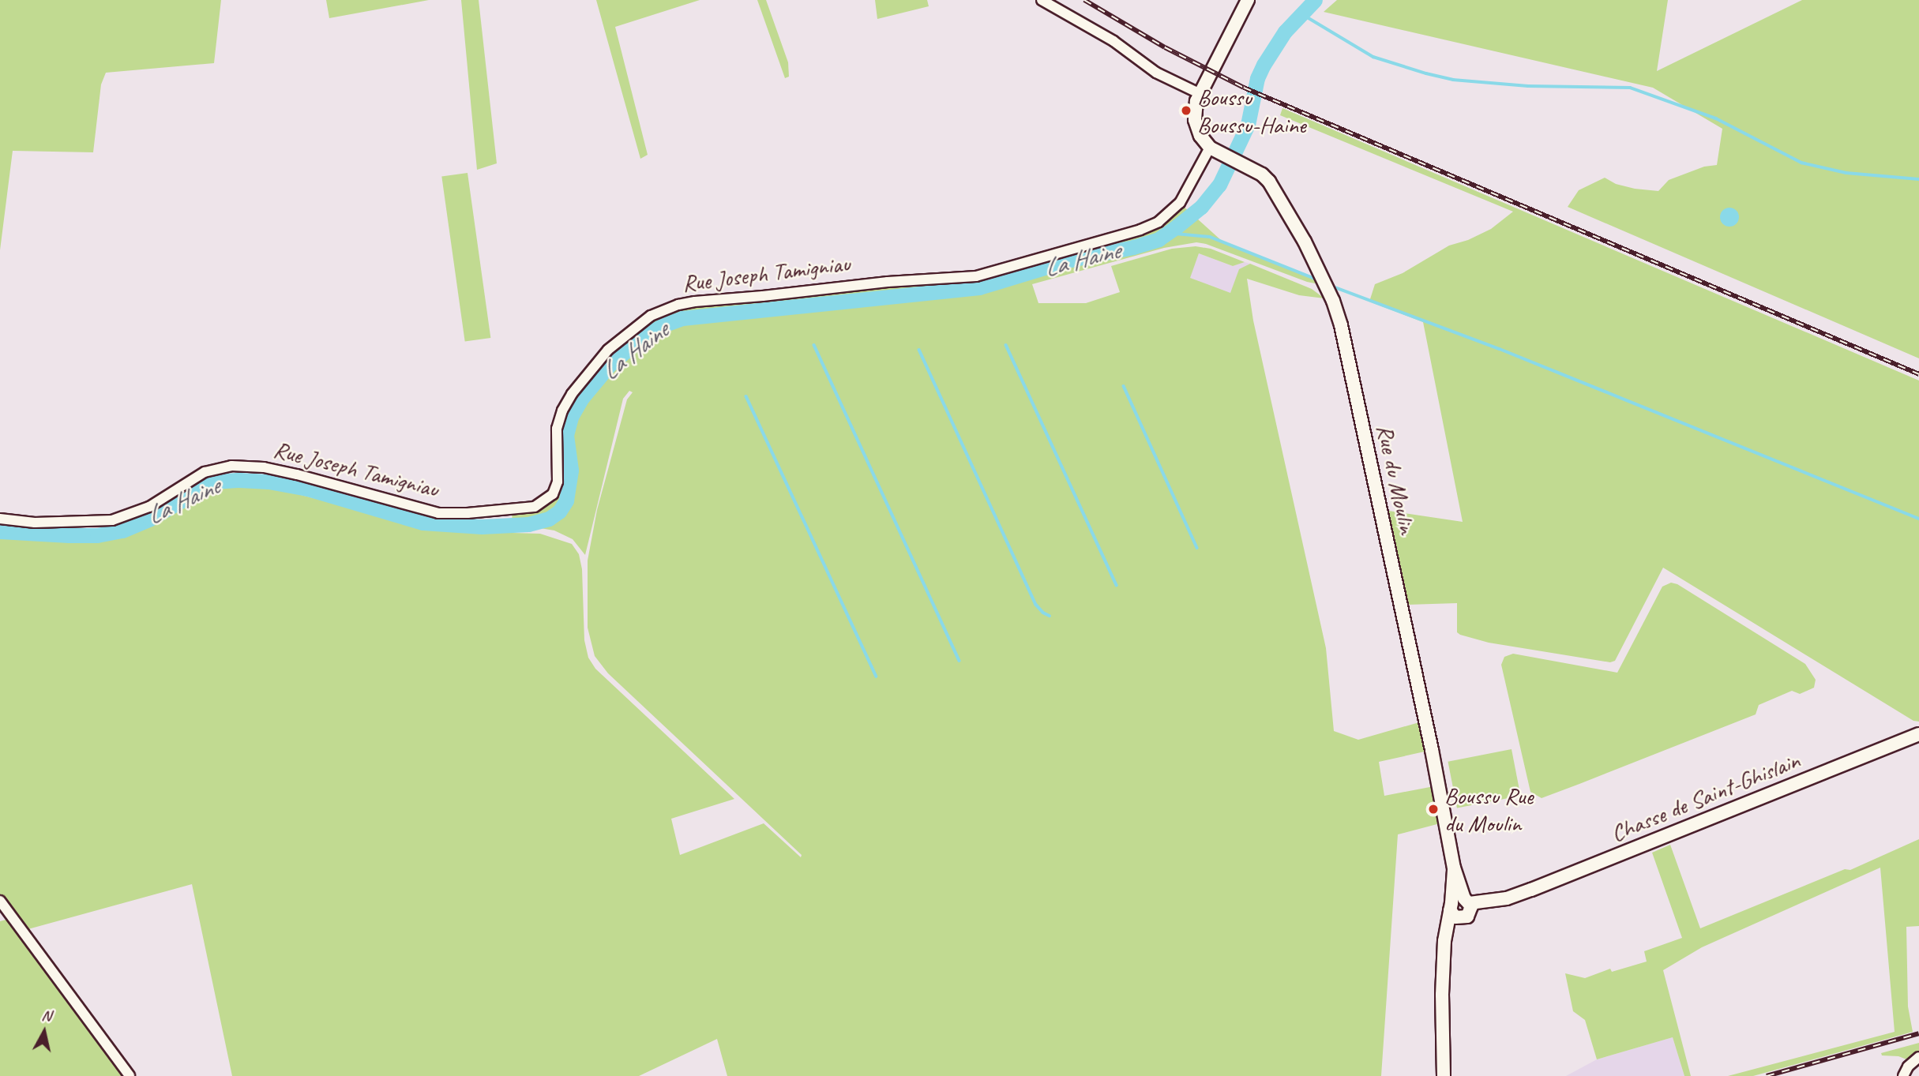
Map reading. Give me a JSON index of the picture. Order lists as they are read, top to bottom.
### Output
{
  "streets": {
    "street": ["Rue Joseph Tamigniau", "Rue du Moulin", "Chasse de Saint-Ghislain"]
  },
  "crossings": [
    ["Rue Joseph Tamigniau", "Rue du Moulin"],
    ["Rue du Moulin", "Chasse de Saint-Ghislain"]
  ],
  "water": ["La Haine"],
  "places": ["Boussu Boussu-Haine", "Boussu Rue du Moulin"],
  "north": "top"
}
